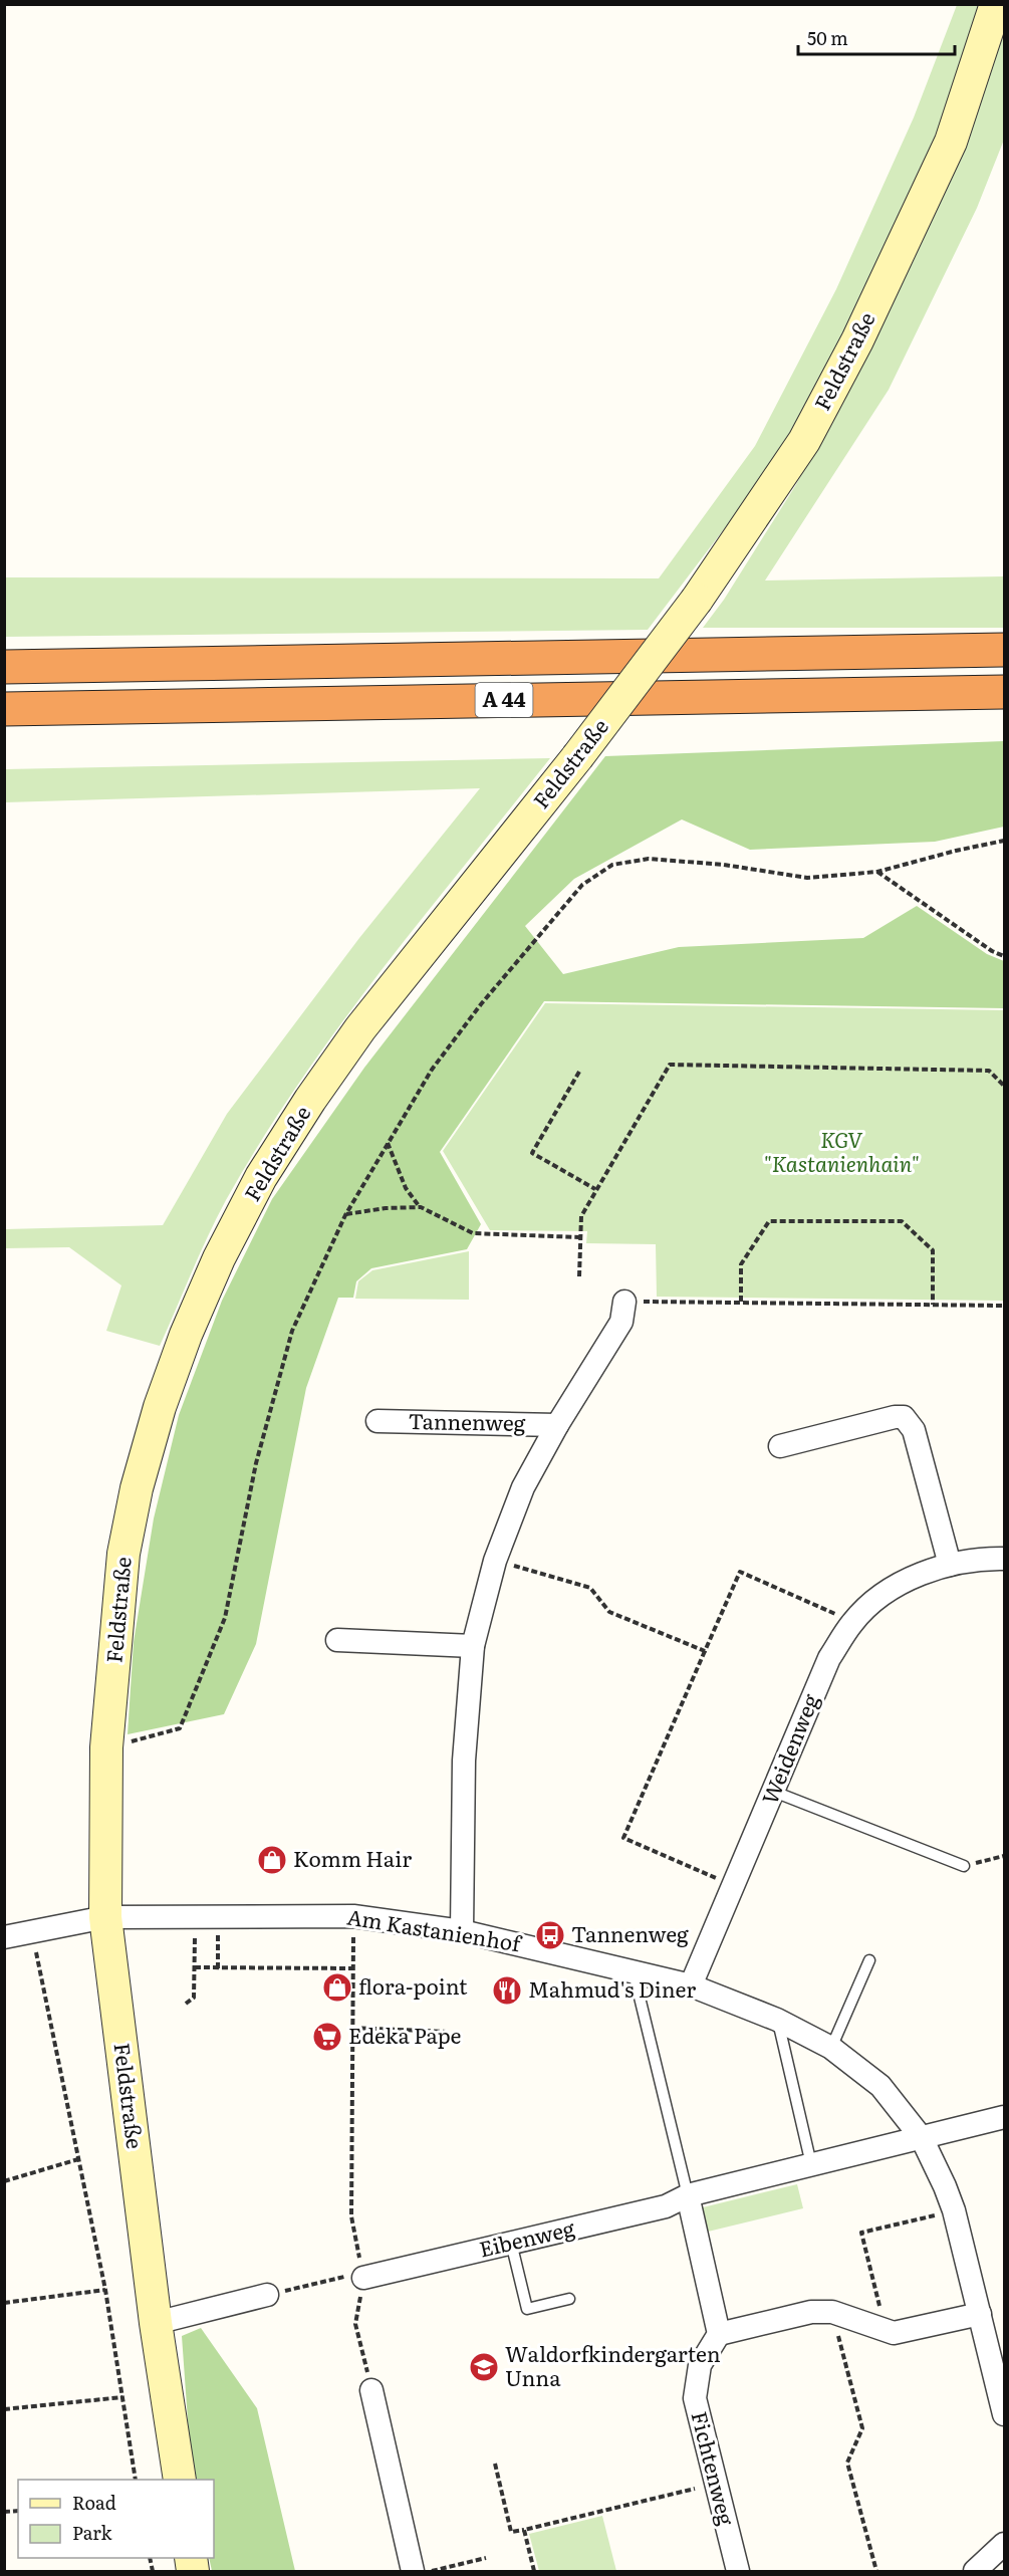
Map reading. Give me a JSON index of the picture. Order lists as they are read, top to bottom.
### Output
{
  "streets": {
    "highway": ["A 44"],
    "main road": ["Feldstraße"],
    "street": [
      "Tannenweg",
      "Weidenweg",
      "Am Kastanienhof",
      "Eibenweg",
      "Fichtenweg"
    ]
  },
  "crossings": [
    ["Feldstraße", "Am Kastanienhof"],
    ["Tannenweg", "Am Kastanienhof"],
    ["Weidenweg", "Am Kastanienhof"],
    ["Am Kastanienhof", "Eibenweg"]
  ],
  "parks": ["KGV \"Kastanienhain\""],
  "places": {
    "shop": ["Komm Hair", "flora-point"],
    "bus stop": ["Tannenweg"],
    "restaurant": ["Mahmud's Diner"],
    "supermarket": ["Edeka Pape"],
    "school or university": ["Waldorfkindergarten Unna"]
  },
  "legend": ["Road", "Park"],
  "scale_bar": "50 m"
}
